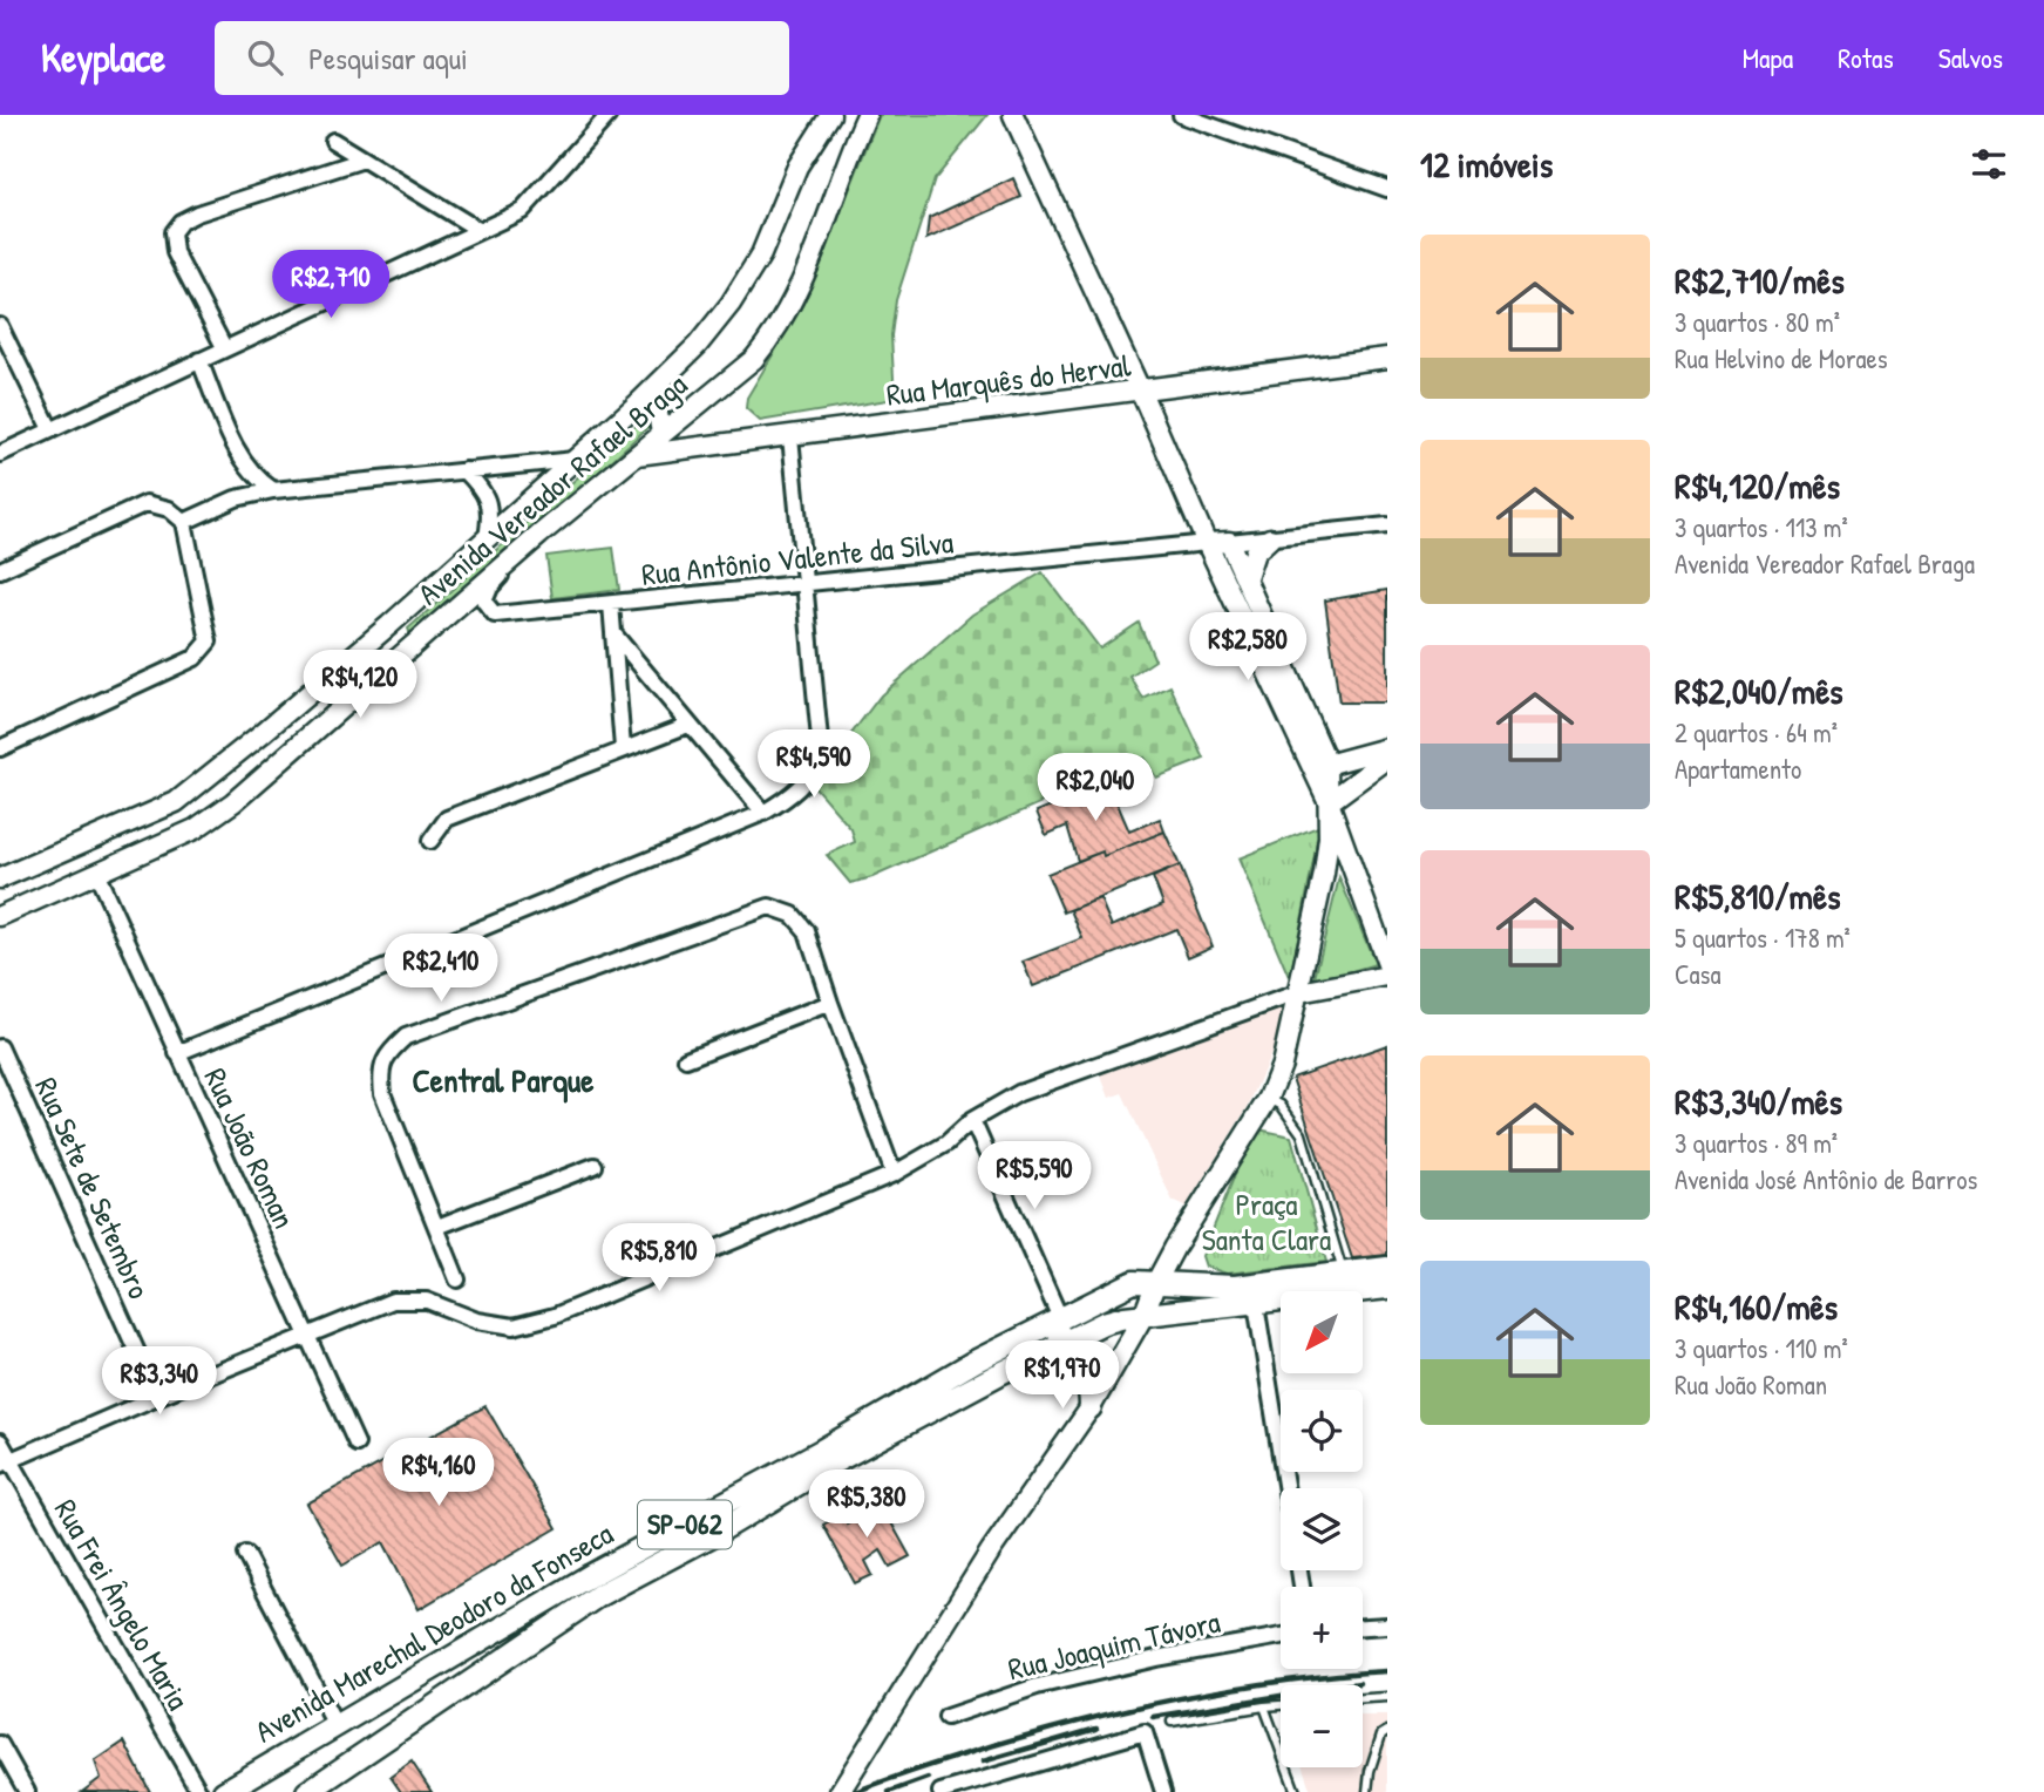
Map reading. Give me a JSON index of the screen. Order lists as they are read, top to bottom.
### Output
{
  "streets": {
    "main road": [
      "Rua Marquês do Herval",
      "Avenida Vereador Rafael Braga",
      "SP-062",
      "Avenida Marechal Deodoro da Fonseca"
    ],
    "street": [
      "Rua Antônio Valente da Silva",
      "Rua João Roman",
      "Rua Sete de Setembro",
      "Rua Frei Ângelo Maria",
      "Rua Joaquim Távora"
    ]
  },
  "crossings": [
    ["Rua Marquês do Herval", "Avenida Vereador Rafael Braga"],
    ["Avenida Vereador Rafael Braga", "Rua Antônio Valente da Silva"],
    ["Avenida Vereador Rafael Braga", "Rua João Roman"],
    ["SP-062", "Avenida Marechal Deodoro da Fonseca"]
  ],
  "districts": ["Central Parque"],
  "parks": ["Praça Santa Clara"],
  "north": "bottom left",
  "page": {
    "header": "Keyplace",
    "search": "Pesquisar aqui",
    "nav": ["Mapa", "Rotas", "Salvos"],
    "heading": "12 imóveis",
    "list": [
      {
        "name": "R$2,710/mês",
        "note": "3 quartos · 80 m² · Rua Helvino de Moraes"
      },
      {
        "name": "R$4,120/mês",
        "note": "3 quartos · 113 m² · Avenida Vereador Rafael Braga"
      },
      {
        "name": "R$2,040/mês",
        "note": "2 quartos · 64 m² · Apartamento"
      },
      {
        "name": "R$5,810/mês",
        "note": "5 quartos · 178 m² · Casa"
      },
      {
        "name": "R$3,340/mês",
        "note": "3 quartos · 89 m² · Avenida José Antônio de Barros"
      },
      {
        "name": "R$4,160/mês",
        "note": "3 quartos · 110 m² · Rua João Roman"
      }
    ],
    "price": [
      "R$2,710",
      "R$2,580",
      "R$4,120",
      "R$4,590",
      "R$2,040",
      "R$2,410",
      "R$5,590",
      "R$5,810",
      "R$1,970",
      "R$3,340",
      "R$4,160",
      "R$5,380"
    ],
    "map_buttons": ["+", "−"]
  }
}
